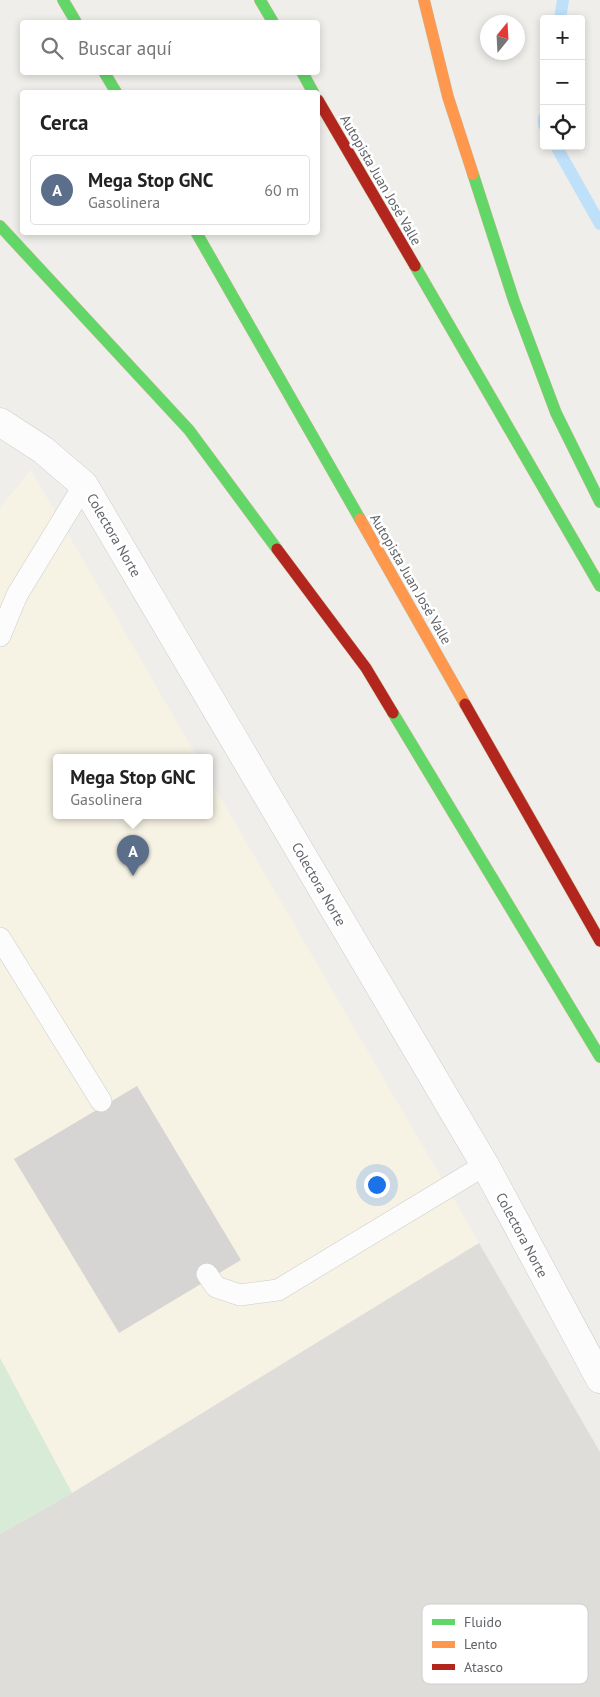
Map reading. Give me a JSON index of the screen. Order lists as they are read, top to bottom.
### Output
{
  "streets": {
    "highway": ["Autopista Juan José Valle"],
    "street": ["Colectora Norte"]
  },
  "legend": ["Fluido", "Lento", "Atasco"],
  "north": "top",
  "page": {
    "map_buttons": ["+", "−"],
    "search": "Buscar aquí",
    "heading": "Cerca",
    "list": [
      {
        "mark": "A",
        "name": "Mega Stop GNC",
        "note": "Gasolinera",
        "value": "60 m"
      }
    ],
    "popup": ["Mega Stop GNC", "Gasolinera"],
    "pins": "A"
  }
}
